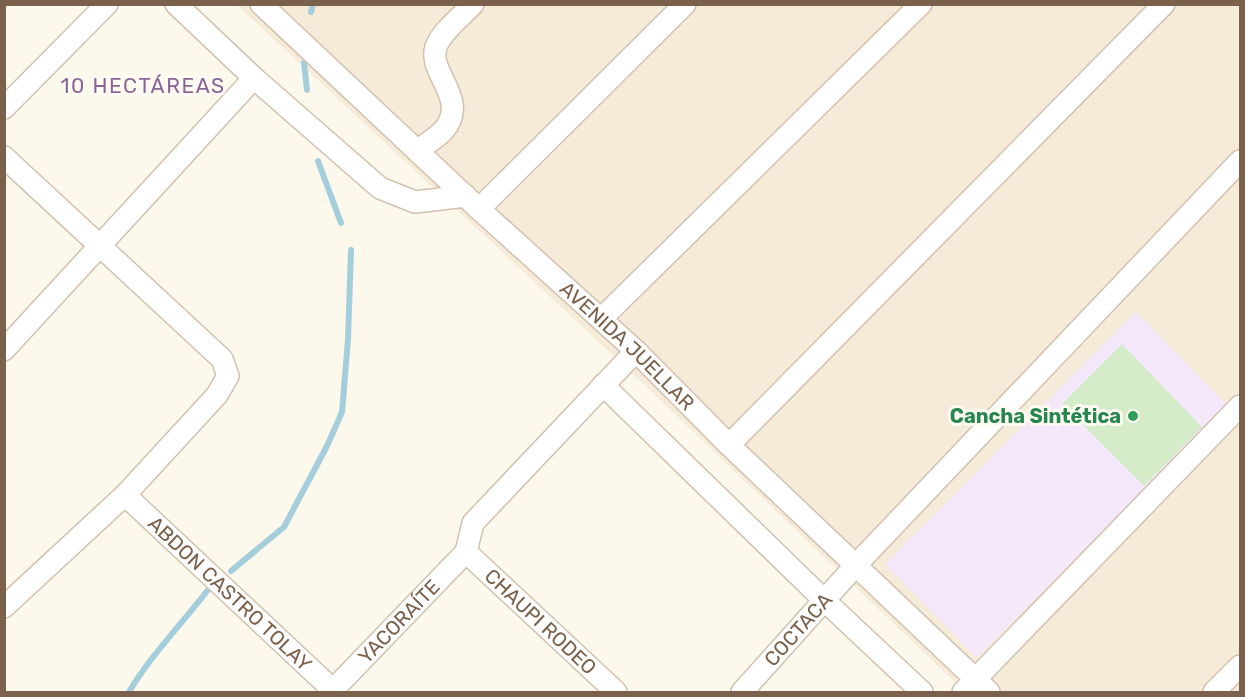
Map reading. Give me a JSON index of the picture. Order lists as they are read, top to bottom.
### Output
{
  "streets": {
    "street": [
      "AVENIDA JUELLAR",
      "ABDON CASTRO TOLAY",
      "YACORAÍTE",
      "CHAUPI RODEO",
      "COCTACA"
    ]
  },
  "crossings": [
    ["AVENIDA JUELLAR", "COCTACA"],
    ["ABDON CASTRO TOLAY", "YACORAÍTE"],
    ["YACORAÍTE", "CHAUPI RODEO"]
  ],
  "districts": ["10 HECTÁREAS"],
  "places": ["Cancha Sintética"]
}
